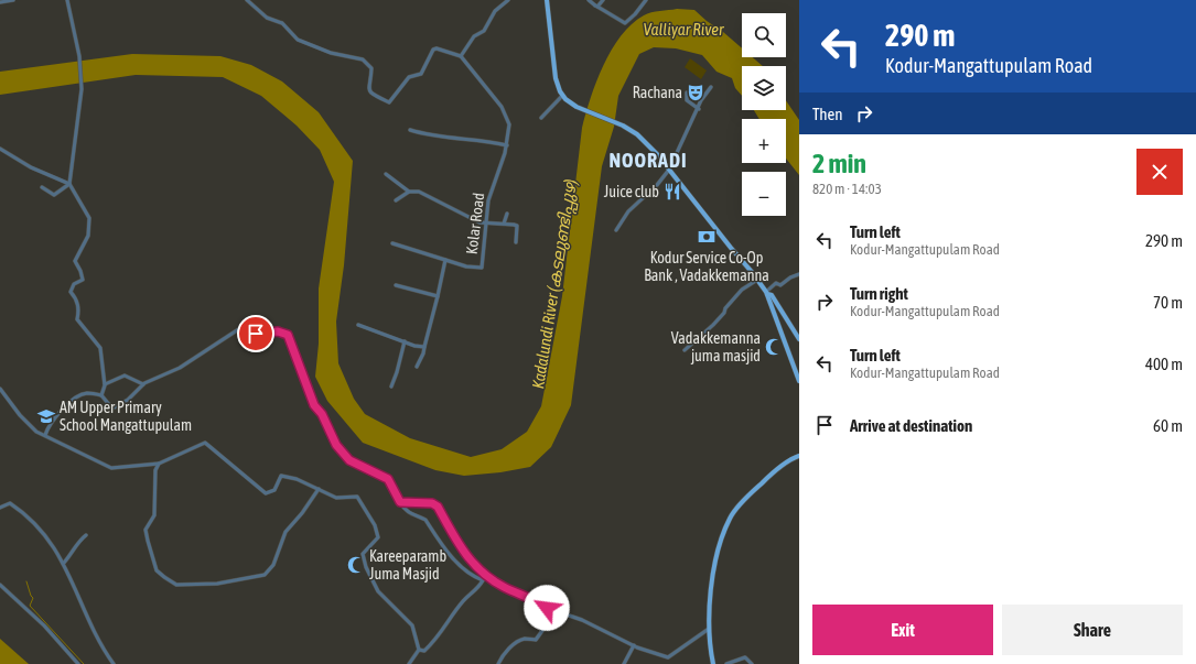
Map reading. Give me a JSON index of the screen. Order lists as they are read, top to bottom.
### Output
{
  "streets": {
    "street": ["Kolar Road"]
  },
  "districts": ["NOORADI"],
  "water": ["Valliyar River", "Kadalundi River (കടലുണ്ടിപ്പുഴ)"],
  "places": {
    "theatre": ["Rachana"],
    "restaurant": ["Juice club"],
    "bank": ["Kodur Service Co-Op Bank , Vadakkemanna"],
    "mosque": ["Vadakkemanna juma masjid", "Kareeparamb Juma Masjid"],
    "school or university": ["AM Upper Primary School Mangattupulam"]
  },
  "page": {
    "turn": ["290 m", "Kodur-Mangattupulam Road"],
    "map_buttons": ["+", "−"],
    "then": "Then",
    "heading": ["2 min", "820 m · 14:03"],
    "list": [
      {
        "name": "Turn left",
        "note": "Kodur-Mangattupulam Road",
        "value": "290 m"
      },
      {
        "name": "Turn right",
        "note": "Kodur-Mangattupulam Road",
        "value": "70 m"
      },
      {
        "name": "Turn left",
        "note": "Kodur-Mangattupulam Road",
        "value": "400 m"
      },
      {
        "name": "Arrive at destination",
        "value": "60 m"
      }
    ],
    "buttons": ["Exit", "Share"]
  }
}
